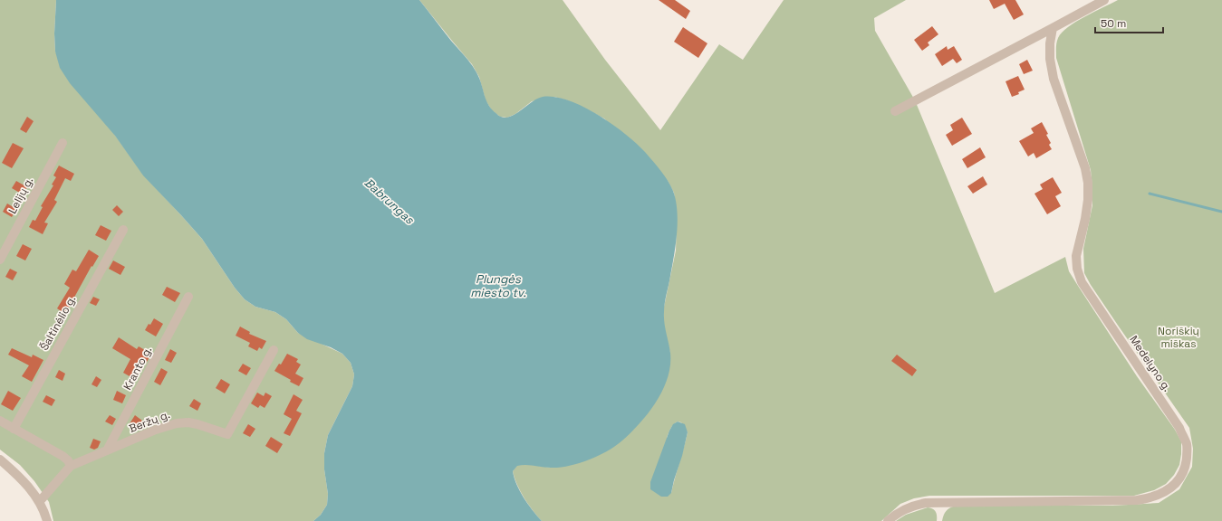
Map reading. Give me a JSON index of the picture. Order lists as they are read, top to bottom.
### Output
{
  "streets": {
    "street": [
      "Lelijų g.",
      "Šaltinėlio g.",
      "Medelyno g.",
      "Kranto g.",
      "Beržų g."
    ]
  },
  "crossings": [
    ["Kranto g.", "Beržų g."]
  ],
  "water": ["Babrungas", "Plungės miesto tv."],
  "parks": ["Noriškių miškas"],
  "scale_bar": "50 m"
}
